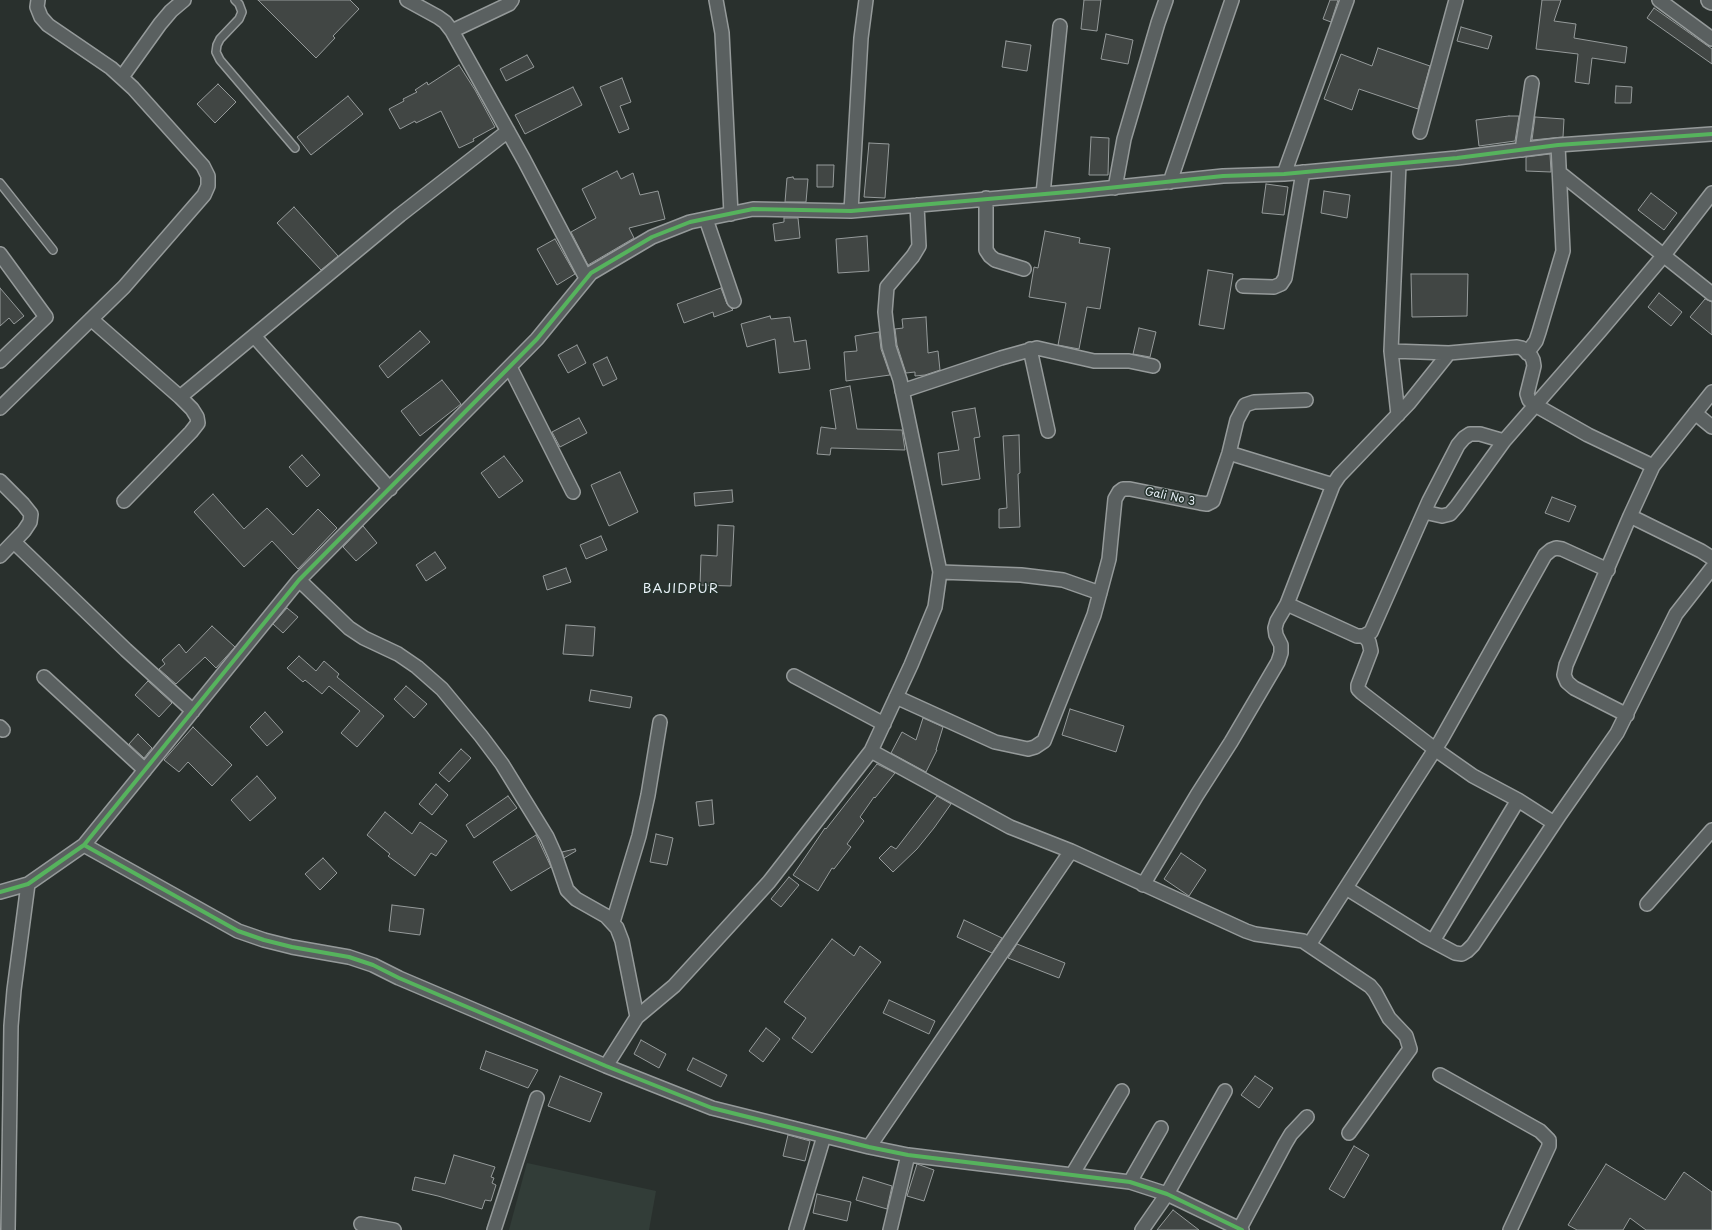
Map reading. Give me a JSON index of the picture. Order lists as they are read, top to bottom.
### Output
{
  "streets": {
    "street": ["Gali No 3"]
  },
  "districts": ["BAJIDPUR"]
}
